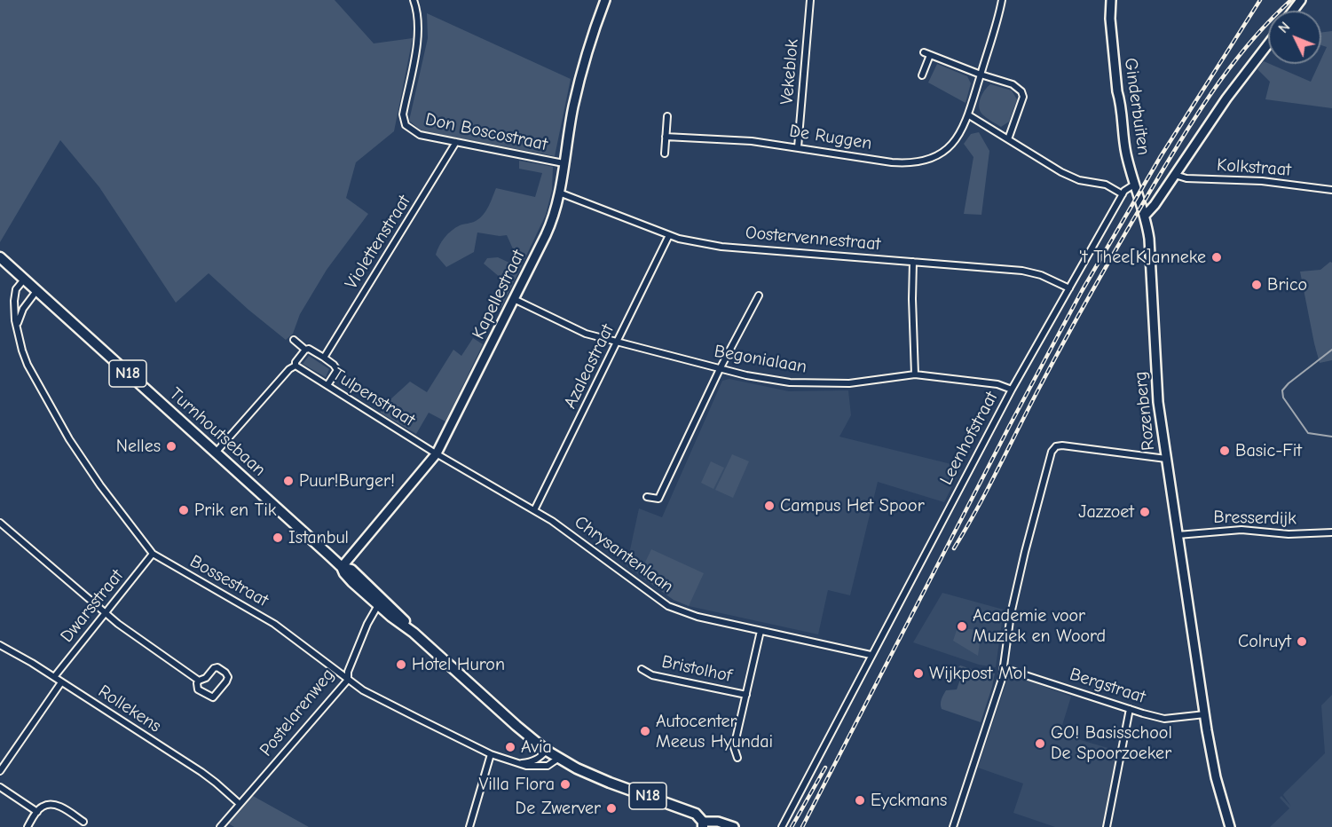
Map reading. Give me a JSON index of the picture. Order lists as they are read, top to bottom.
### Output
{
  "streets": {
    "main road": ["N18", "Turnhoutsebaan"],
    "street": [
      "Vekeblok",
      "Ginderbuiten",
      "Don Boscostraat",
      "De Ruggen",
      "Kolkstraat",
      "Oostervennestraat",
      "Violettenstraat",
      "Kapellestraat",
      "Begonialaan",
      "Azaleastraat",
      "Tulpenstraat",
      "Rozenberg",
      "Leenhofstraat",
      "Bresserdijk",
      "Chrysantenlaan",
      "Bossestraat",
      "Dwarsstraat",
      "Bristolhof",
      "Bergstraat",
      "Rollekens",
      "Postelarenweg"
    ]
  },
  "crossings": [
    ["Vekeblok", "De Ruggen"],
    ["Ginderbuiten", "Rozenberg"],
    ["Ginderbuiten", "Leenhofstraat"],
    ["Don Boscostraat", "Violettenstraat"],
    ["Don Boscostraat", "Kapellestraat"],
    ["Oostervennestraat", "Kapellestraat"],
    ["Oostervennestraat", "Azaleastraat"],
    ["Oostervennestraat", "Leenhofstraat"],
    ["Kapellestraat", "Begonialaan"],
    ["Kapellestraat", "Tulpenstraat"],
    ["Kapellestraat", "Turnhoutsebaan"],
    ["Kapellestraat", "Chrysantenlaan"],
    ["Begonialaan", "Azaleastraat"],
    ["Begonialaan", "Leenhofstraat"],
    ["Azaleastraat", "Chrysantenlaan"],
    ["Tulpenstraat", "Chrysantenlaan"],
    ["Rozenberg", "Bresserdijk"],
    ["Rozenberg", "Bergstraat"],
    ["Turnhoutsebaan", "Bossestraat"],
    ["Turnhoutsebaan", "Postelarenweg"],
    ["Leenhofstraat", "Chrysantenlaan"],
    ["Chrysantenlaan", "Bristolhof"],
    ["Bossestraat", "Dwarsstraat"],
    ["Bossestraat", "Postelarenweg"],
    ["Dwarsstraat", "Rollekens"],
    ["Rollekens", "Postelarenweg"]
  ],
  "places": [
    "'t Thee[K]anneke",
    "Brico",
    "Nelles",
    "Basic-Fit",
    "Puur!Burger!",
    "Campus Het Spoor",
    "Prik en Tik",
    "Jazzoet",
    "Istanbul",
    "Academie voor Muziek en Woord",
    "Colruyt",
    "Hotel Huron",
    "Wijkpost Mol",
    "Autocenter Meeus Hyundai",
    "GO! Basisschool De Spoorzoeker",
    "Avia",
    "Villa Flora",
    "Eyckmans",
    "De Zwerver"
  ],
  "north": "top left"
}
